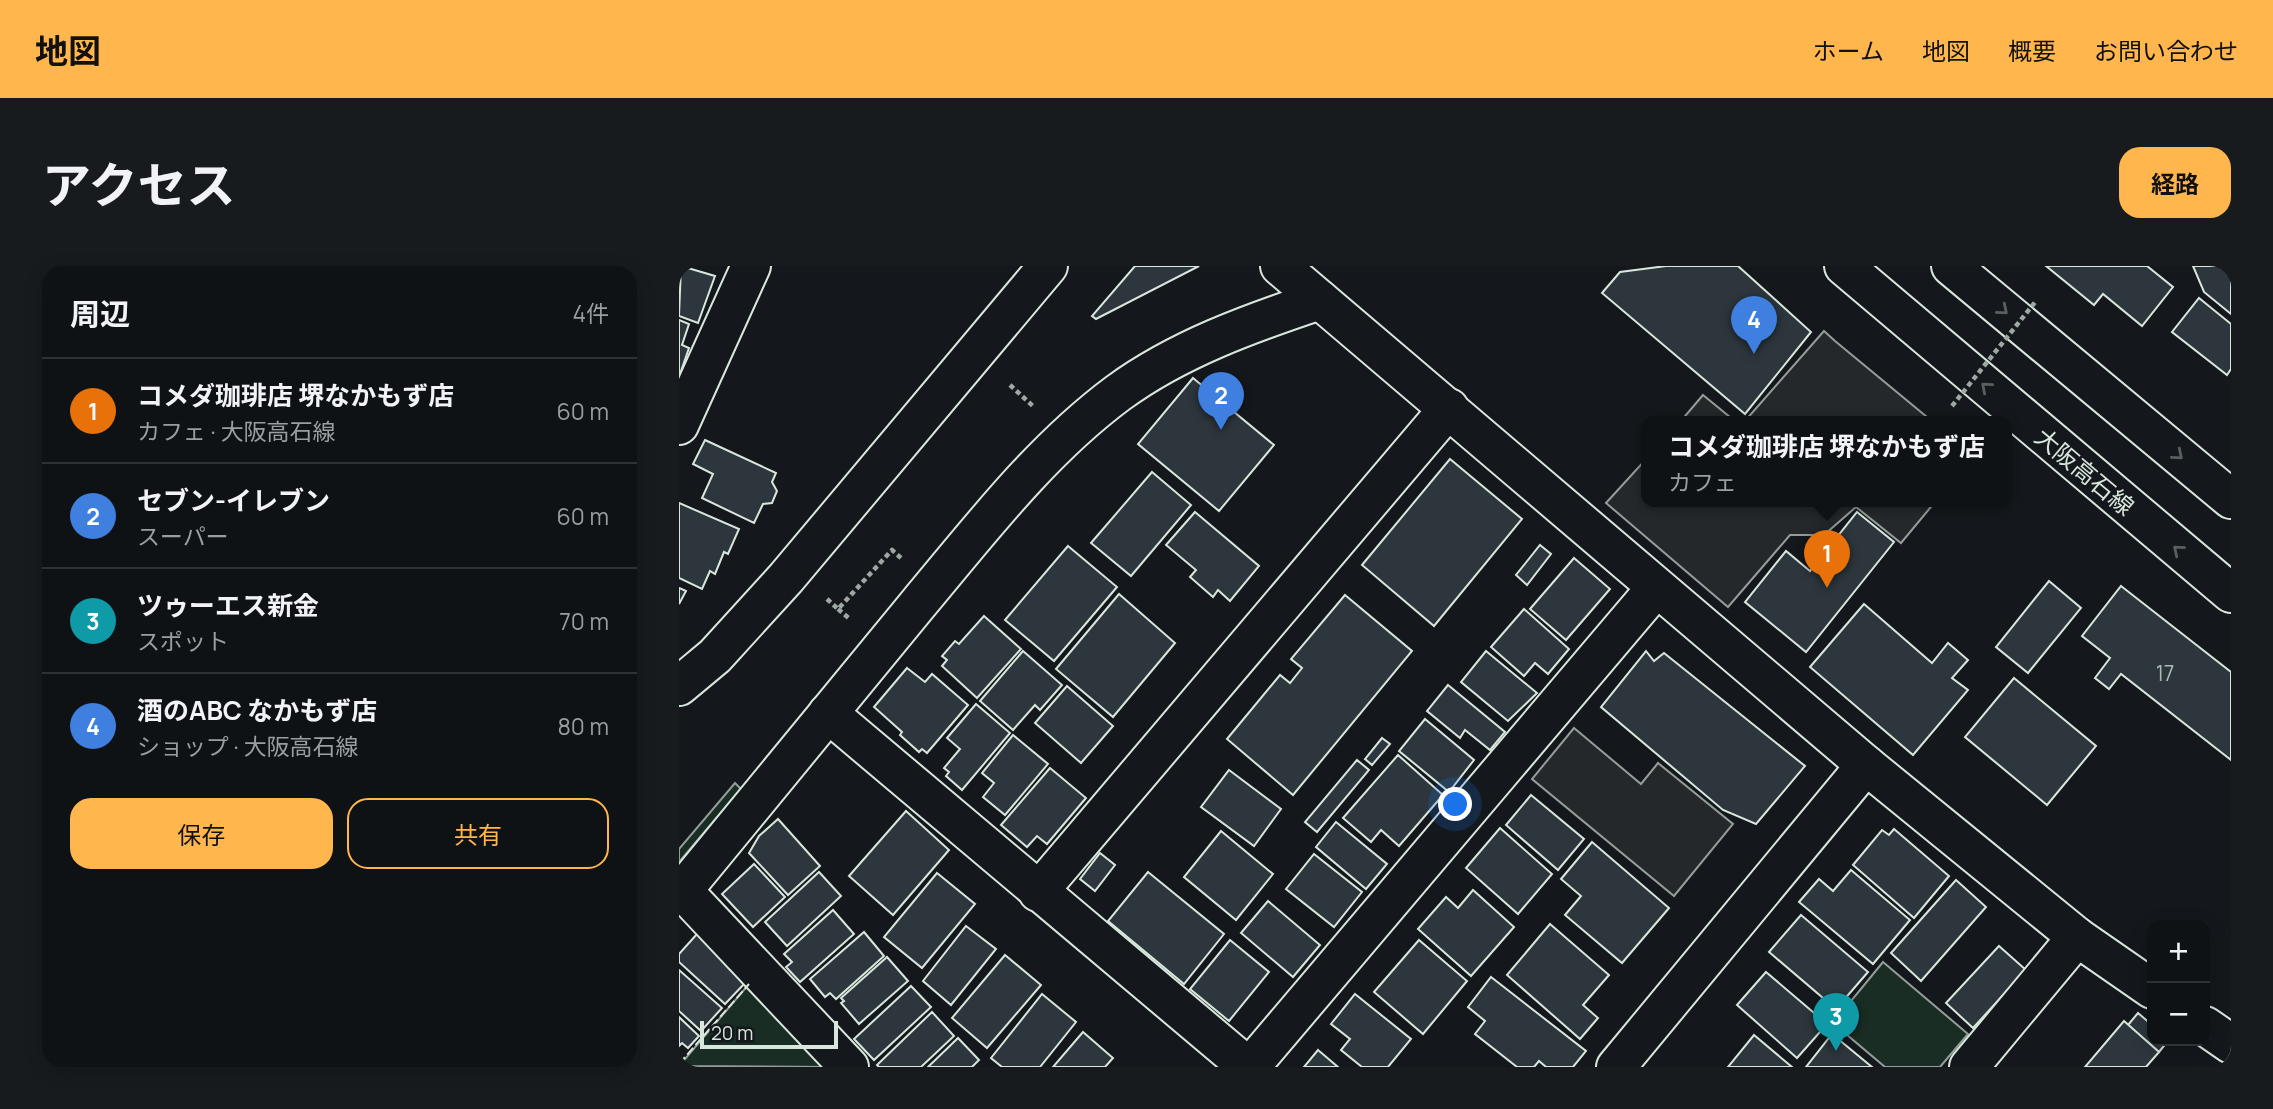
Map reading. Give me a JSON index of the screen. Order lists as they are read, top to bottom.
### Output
{
  "streets": {
    "street": ["大阪高石線"]
  },
  "house_numbers": ["17"],
  "scale_bar": "20 m",
  "page": {
    "header": "地図",
    "nav": [
      "ホーム",
      "地図",
      "概要",
      "お問い合わせ"
    ],
    "title": "アクセス",
    "buttons": [
      "経路",
      ["保存", "共有"]
    ],
    "heading": ["周辺", "4件"],
    "pins": [
      "4",
      "2",
      "1",
      "3"
    ],
    "list": [
      {
        "mark": "1",
        "name": "コメダ珈琲店 堺なかもず店",
        "note": "カフェ · 大阪高石線",
        "value": "60 m"
      },
      {
        "mark": "2",
        "name": "セブン-イレブン",
        "note": "スーパー",
        "value": "60 m"
      },
      {
        "mark": "3",
        "name": "ツゥーエス新金",
        "note": "スポット",
        "value": "70 m"
      },
      {
        "mark": "4",
        "name": "酒のABC なかもず店",
        "note": "ショップ · 大阪高石線",
        "value": "80 m"
      }
    ],
    "popup": ["コメダ珈琲店 堺なかもず店", "カフェ"],
    "map_buttons": ["+", "−"],
    "scale": "20 m"
  }
}
